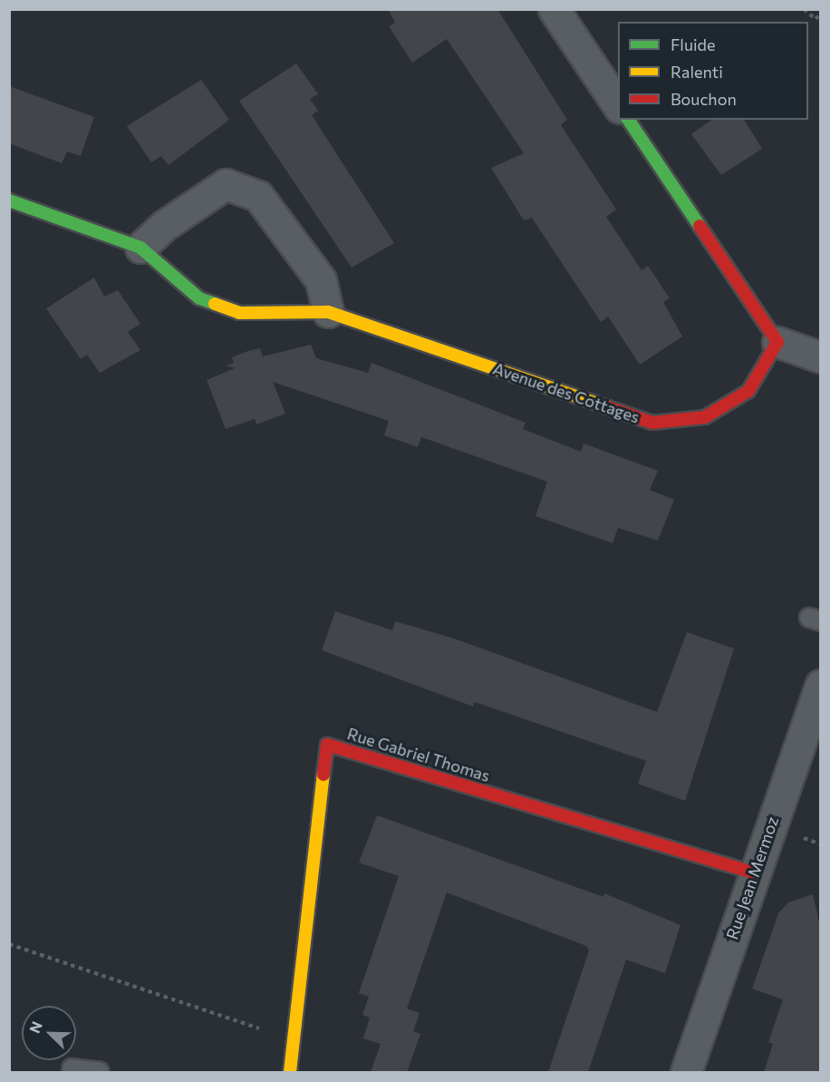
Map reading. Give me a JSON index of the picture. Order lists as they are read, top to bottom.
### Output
{
  "streets": {
    "street": ["Avenue des Cottages", "Rue Gabriel Thomas", "Rue Jean Mermoz"]
  },
  "crossings": [
    ["Rue Gabriel Thomas", "Rue Jean Mermoz"]
  ],
  "legend": ["Fluide", "Ralenti", "Bouchon"],
  "north": "top left"
}
